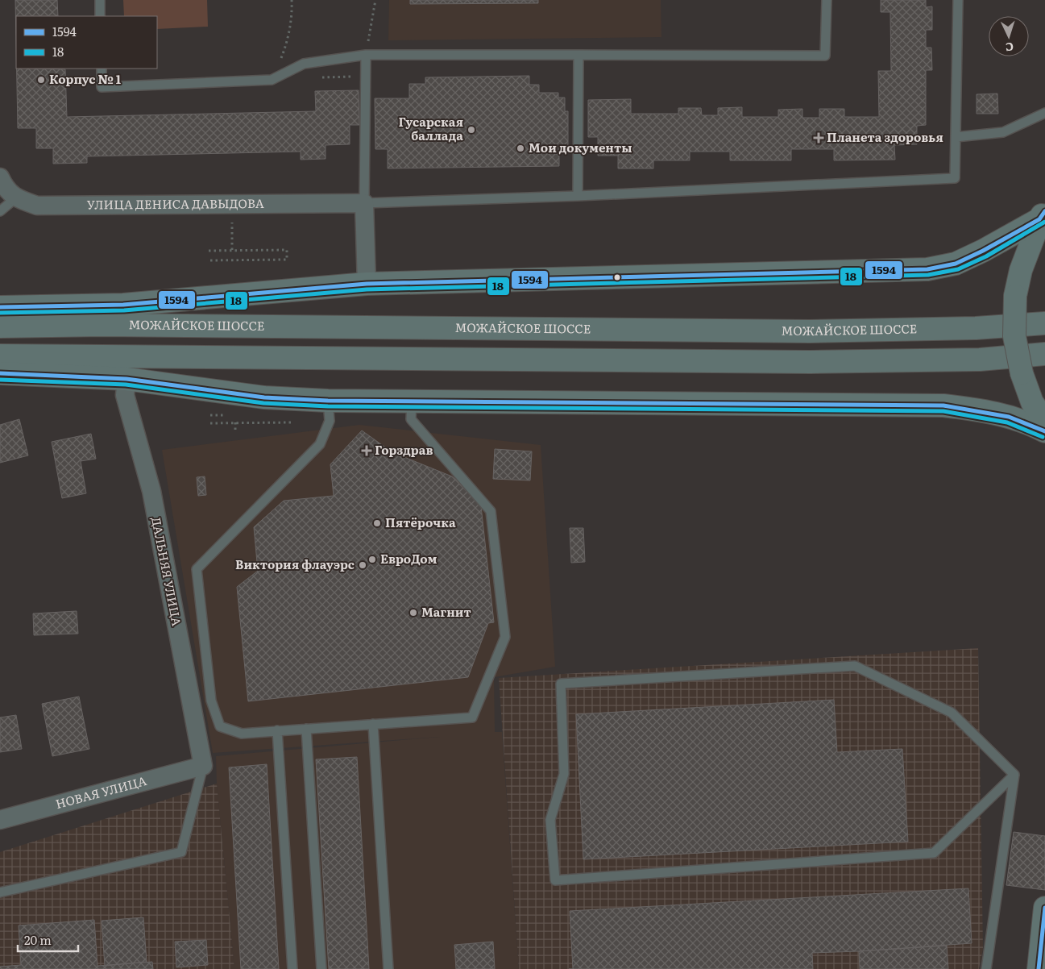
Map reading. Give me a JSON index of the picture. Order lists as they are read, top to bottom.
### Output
{
  "streets": {
    "main road": ["МОЖАЙСКОЕ ШОССЕ"],
    "street": ["УЛИЦА ДЕНИСА ДАВЫДОВА", "ДАЛЬНЯЯ УЛИЦА", "НОВАЯ УЛИЦА"]
  },
  "crossings": [
    ["ДАЛЬНЯЯ УЛИЦА", "НОВАЯ УЛИЦА"]
  ],
  "places": {
    "other": [
      "Корпус № 1",
      "Гусарская баллада",
      "Мои документы",
      "Пятёрочка",
      "ЕвроДом",
      "Виктория флауэрс",
      "Магнит"
    ],
    "health": ["Планета здоровья", "Горздрав"]
  },
  "lines": ["transit line 1594", "transit line 18"],
  "legend": ["1594", "18"],
  "scale_bar": "20 m",
  "north": "bottom"
}
